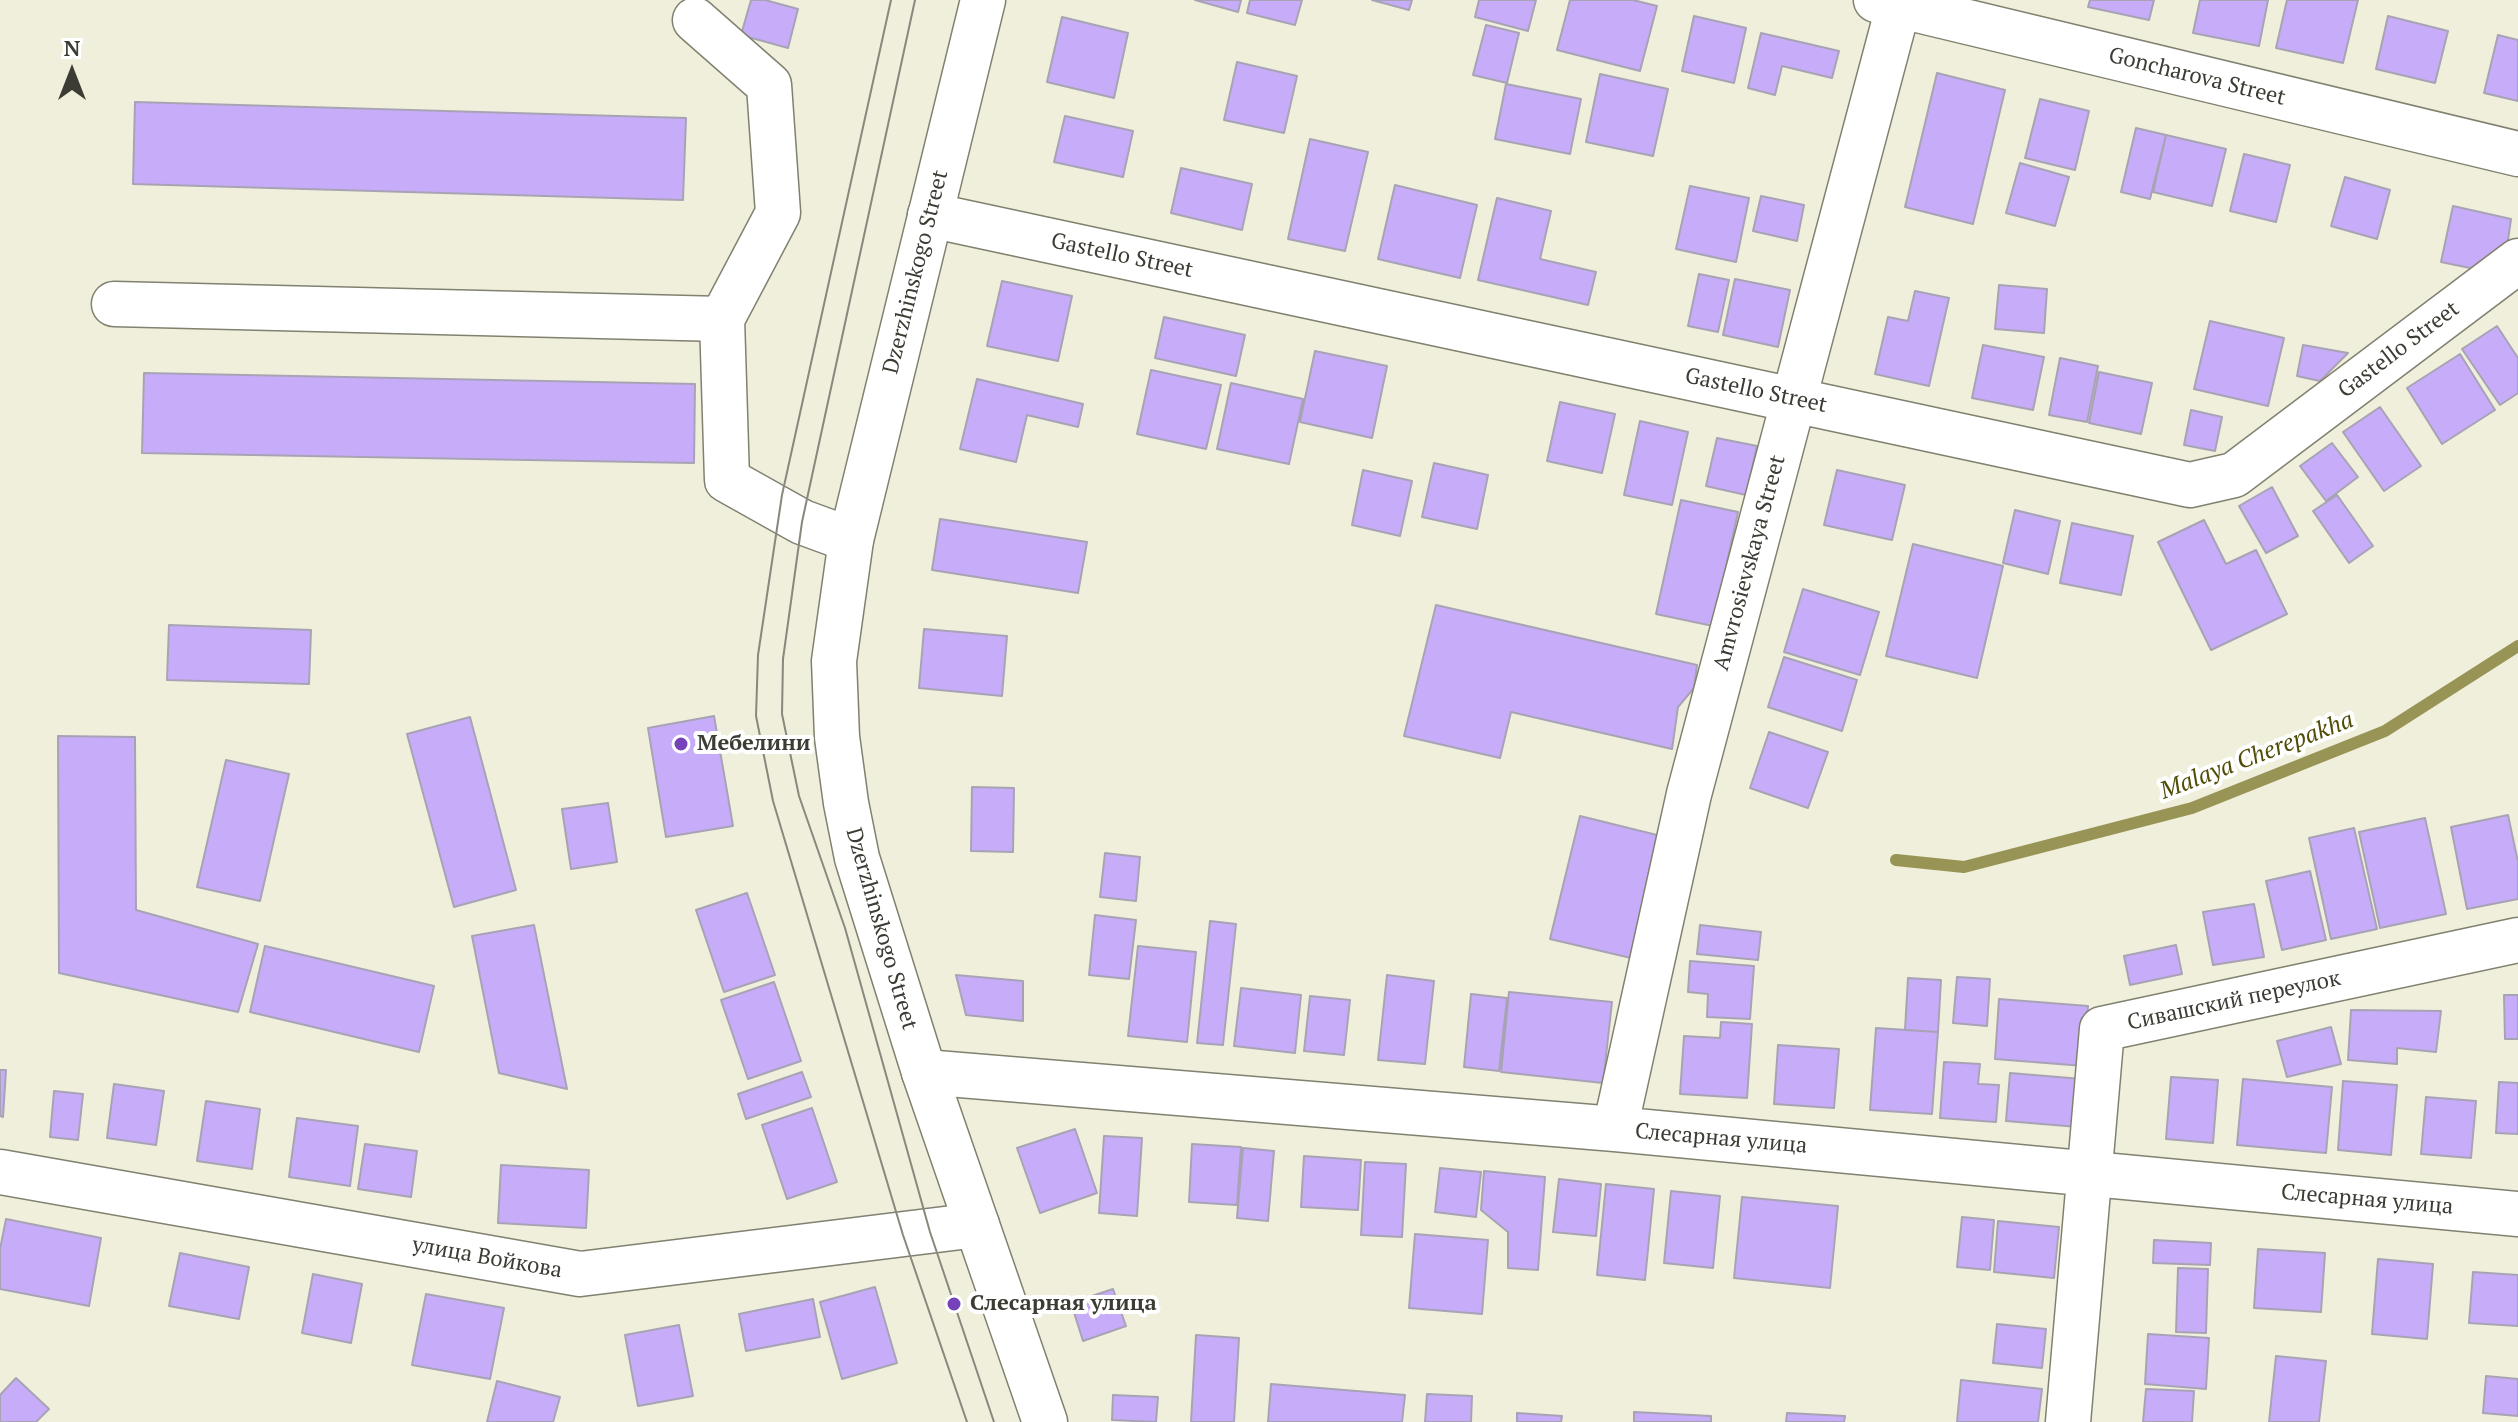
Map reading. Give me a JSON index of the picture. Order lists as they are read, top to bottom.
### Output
{
  "streets": {
    "street": [
      "Goncharova Street",
      "Gastello Street",
      "Dzerzhinskogo Street",
      "Amvrosievskaya Street",
      "Сивашский переулок",
      "Слесарная улица",
      "улица Войкова"
    ]
  },
  "crossings": [
    ["Goncharova Street", "Amvrosievskaya Street"],
    ["Gastello Street", "Dzerzhinskogo Street"],
    ["Gastello Street", "Amvrosievskaya Street"],
    ["Dzerzhinskogo Street", "Слесарная улица"],
    ["Dzerzhinskogo Street", "улица Войкова"],
    ["Amvrosievskaya Street", "Слесарная улица"],
    ["Сивашский переулок", "Слесарная улица"]
  ],
  "water": ["Malaya Cherepakha"],
  "places": ["Мебелини", "Слесарная улица"],
  "north": "top"
}
